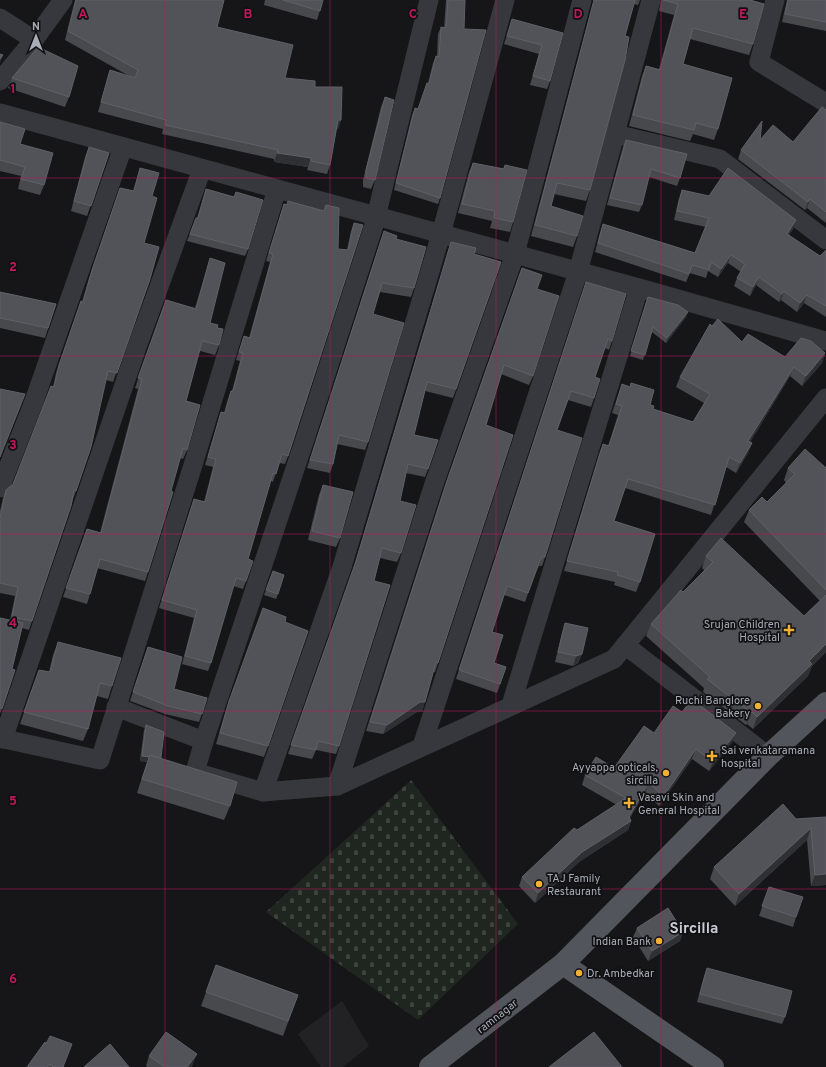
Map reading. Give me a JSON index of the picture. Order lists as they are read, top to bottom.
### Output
{
  "streets": {
    "main road": ["ramnagar"]
  },
  "districts": ["Sircilla"],
  "places": {
    "health": ["Srujan Children Hospital", "Sai venkataramana hospital", "Vasavi Skin and General Hospital"],
    "other": [
      "Ruchi Banglore Bakery",
      "Ayyappa opticals, sircilla",
      "TAJ Family Restaurant",
      "Indian Bank",
      "Dr. Ambedkar"
    ]
  },
  "north": "top",
  "grid": {
    "columns": [
      "A",
      "B",
      "C",
      "D",
      "E"
    ],
    "rows": [
      "1",
      "2",
      "3",
      "4",
      "5",
      "6"
    ]
  }
}
